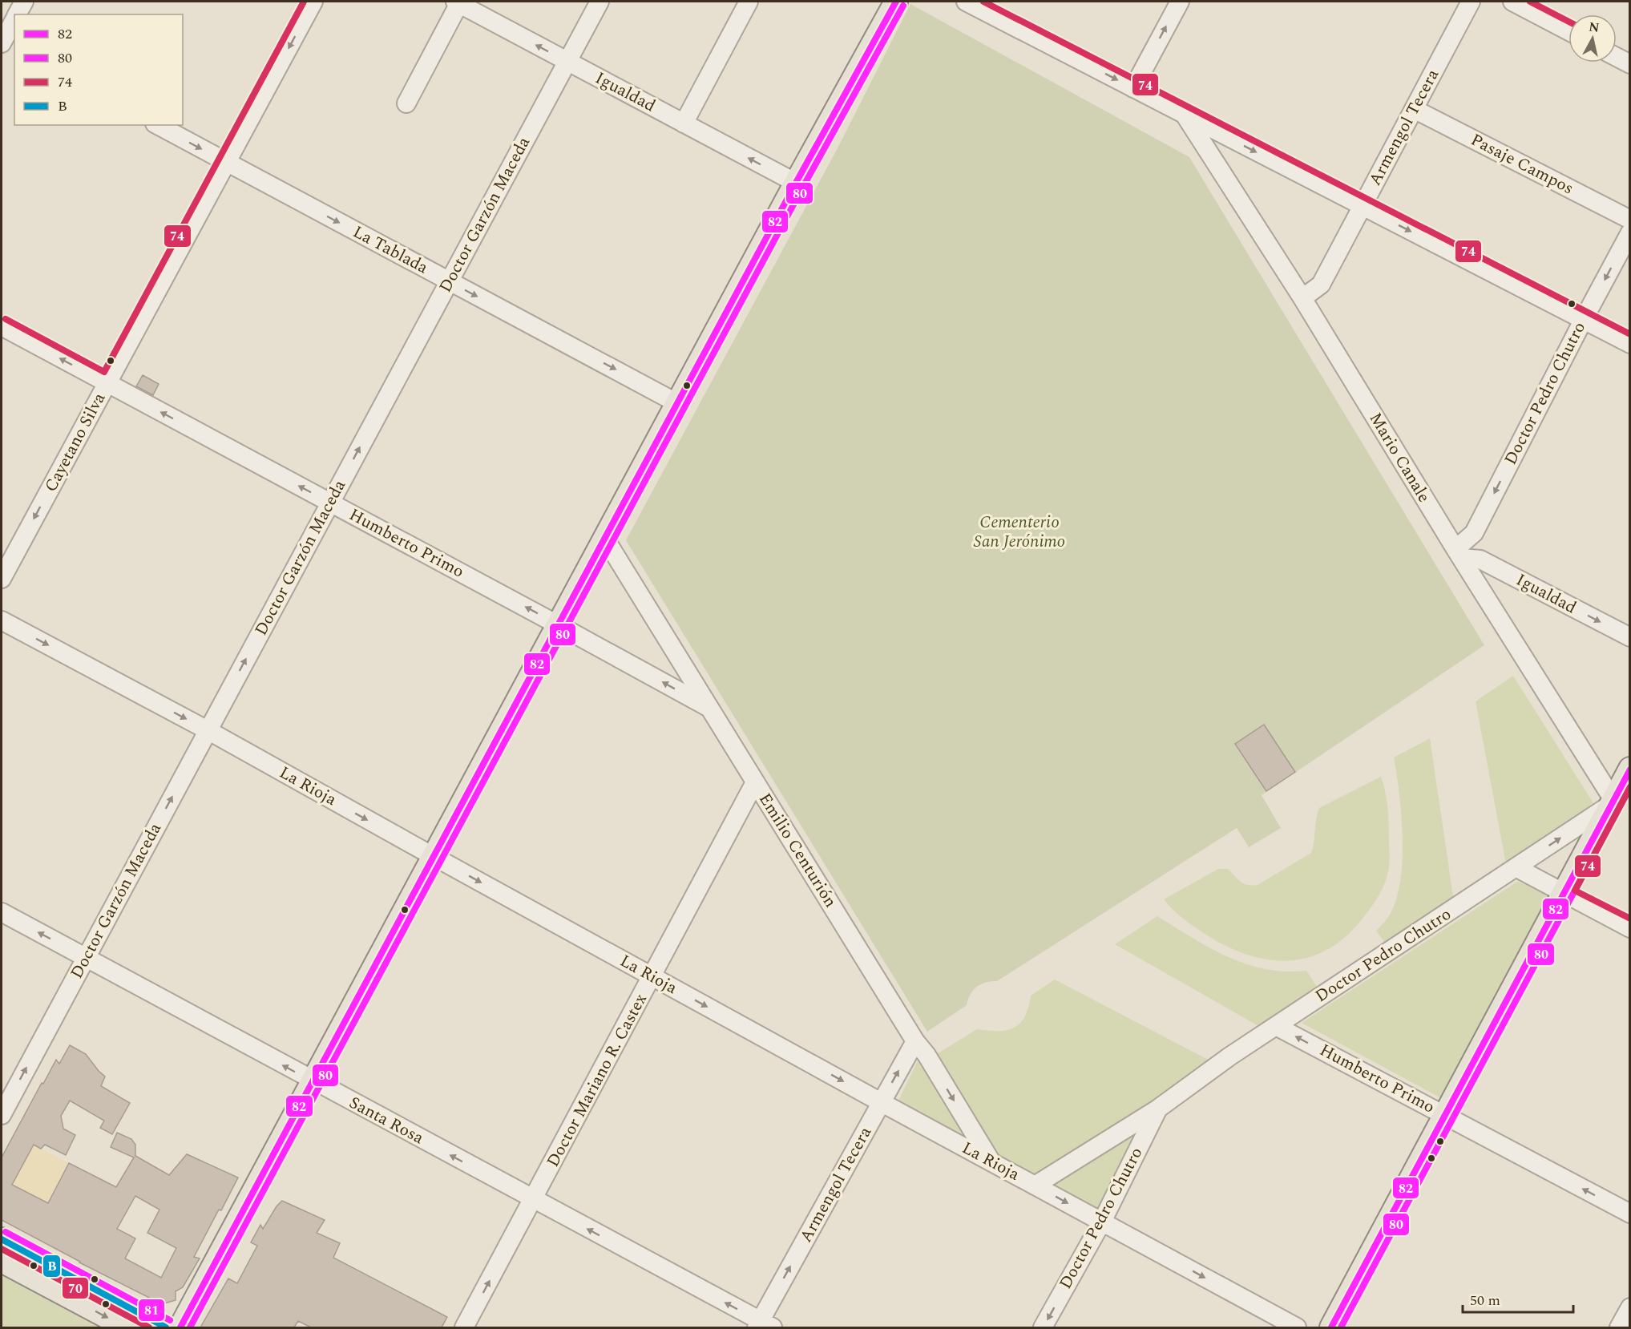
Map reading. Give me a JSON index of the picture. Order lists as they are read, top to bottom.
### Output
{
  "streets": {
    "street": [
      "Igualdad",
      "Armengol Tecera",
      "Pasaje Campos",
      "Doctor Garzón Maceda",
      "La Tablada",
      "Doctor Pedro Chutro",
      "Cayetano Silva",
      "Mario Canale",
      "Humberto Primo",
      "La Rioja",
      "Emilio Centurión",
      "Doctor Mariano R. Castex",
      "Santa Rosa"
    ]
  },
  "crossings": [
    ["Igualdad", "Doctor Garzón Maceda"],
    ["Igualdad", "Doctor Pedro Chutro"],
    ["Igualdad", "Mario Canale"],
    ["Armengol Tecera", "Pasaje Campos"],
    ["Armengol Tecera", "Mario Canale"],
    ["Armengol Tecera", "La Rioja"],
    ["Armengol Tecera", "Emilio Centurión"],
    ["Armengol Tecera", "Santa Rosa"],
    ["Doctor Garzón Maceda", "La Tablada"],
    ["Doctor Garzón Maceda", "Humberto Primo"],
    ["Doctor Garzón Maceda", "La Rioja"],
    ["Doctor Garzón Maceda", "Santa Rosa"],
    ["La Tablada", "Cayetano Silva"],
    ["Doctor Pedro Chutro", "Mario Canale"],
    ["Doctor Pedro Chutro", "Humberto Primo"],
    ["Doctor Pedro Chutro", "La Rioja"],
    ["Cayetano Silva", "Humberto Primo"],
    ["Humberto Primo", "Emilio Centurión"],
    ["La Rioja", "Emilio Centurión"],
    ["La Rioja", "Doctor Mariano R. Castex"],
    ["Emilio Centurión", "Doctor Mariano R. Castex"],
    ["Doctor Mariano R. Castex", "Santa Rosa"]
  ],
  "one_way": [
    "Armengol Tecera",
    "Doctor Garzón Maceda",
    "La Tablada",
    "Cayetano Silva",
    "Humberto Primo",
    "La Rioja",
    "Santa Rosa"
  ],
  "parks": ["Cementerio San Jerónimo"],
  "lines": [
    "transit line 82",
    "transit line 74",
    "transit line 80",
    "transit line 81",
    "transit line B",
    "transit line 70"
  ],
  "legend": [
    "82",
    "80",
    "74",
    "B"
  ],
  "scale_bar": "50 m",
  "north": "top"
}
